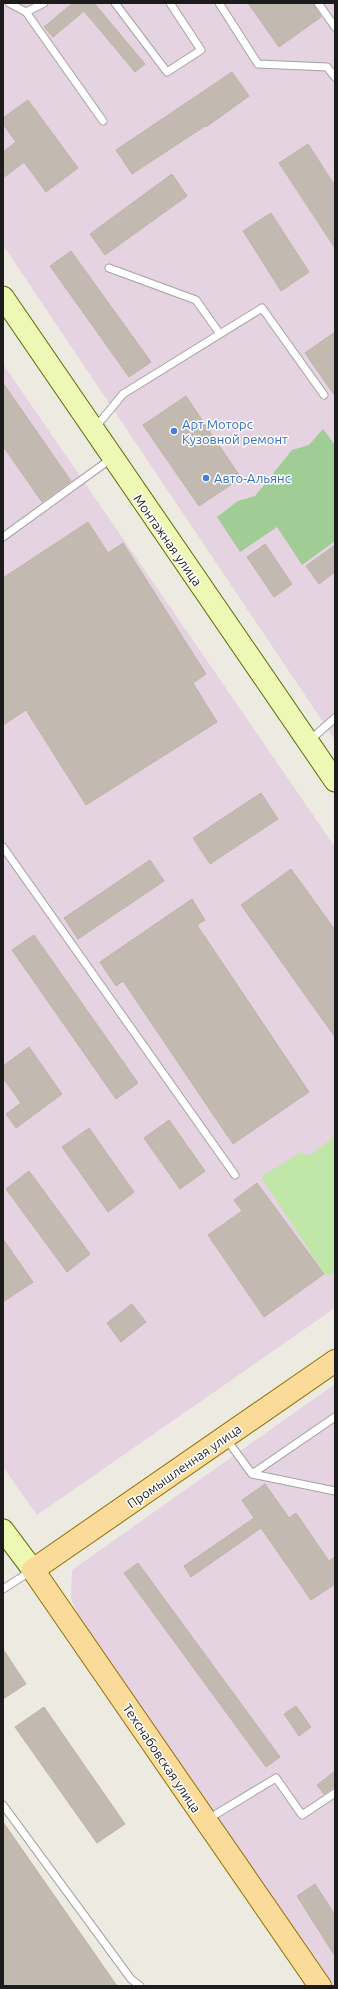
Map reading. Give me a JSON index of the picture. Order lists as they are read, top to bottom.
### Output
{
  "streets": {
    "main road": ["Промышленная улица", "Техснабовская улица"],
    "street": ["Монтажная улица"]
  },
  "crossings": [
    ["Промышленная улица", "Техснабовская улица"]
  ],
  "places": ["Арт Моторс Кузовной ремонт", "Авто-Альянс"]
}
